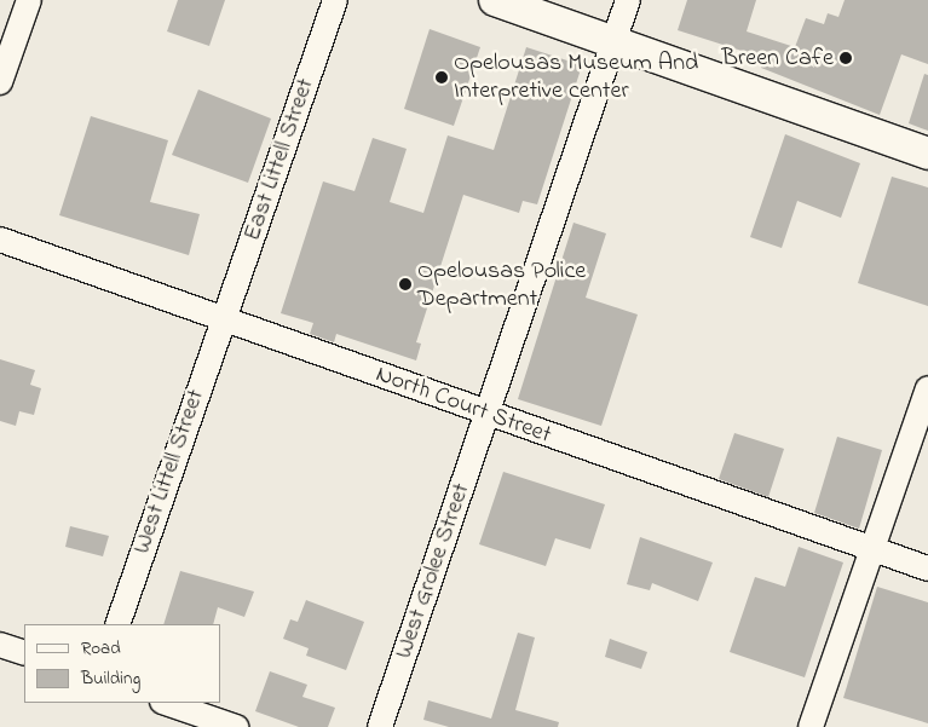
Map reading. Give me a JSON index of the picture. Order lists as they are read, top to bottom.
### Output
{
  "streets": {
    "street": [
      "East Littell Street",
      "North Court Street",
      "West Littell Street",
      "West Grolee Street"
    ]
  },
  "crossings": [
    ["East Littell Street", "North Court Street"],
    ["East Littell Street", "West Littell Street"],
    ["North Court Street", "West Littell Street"],
    ["North Court Street", "West Grolee Street"]
  ],
  "places": ["Breen Cafe", "Opelousas Museum And Interpretive center", "Opelousas Police Department"],
  "legend": ["Road", "Building"]
}
